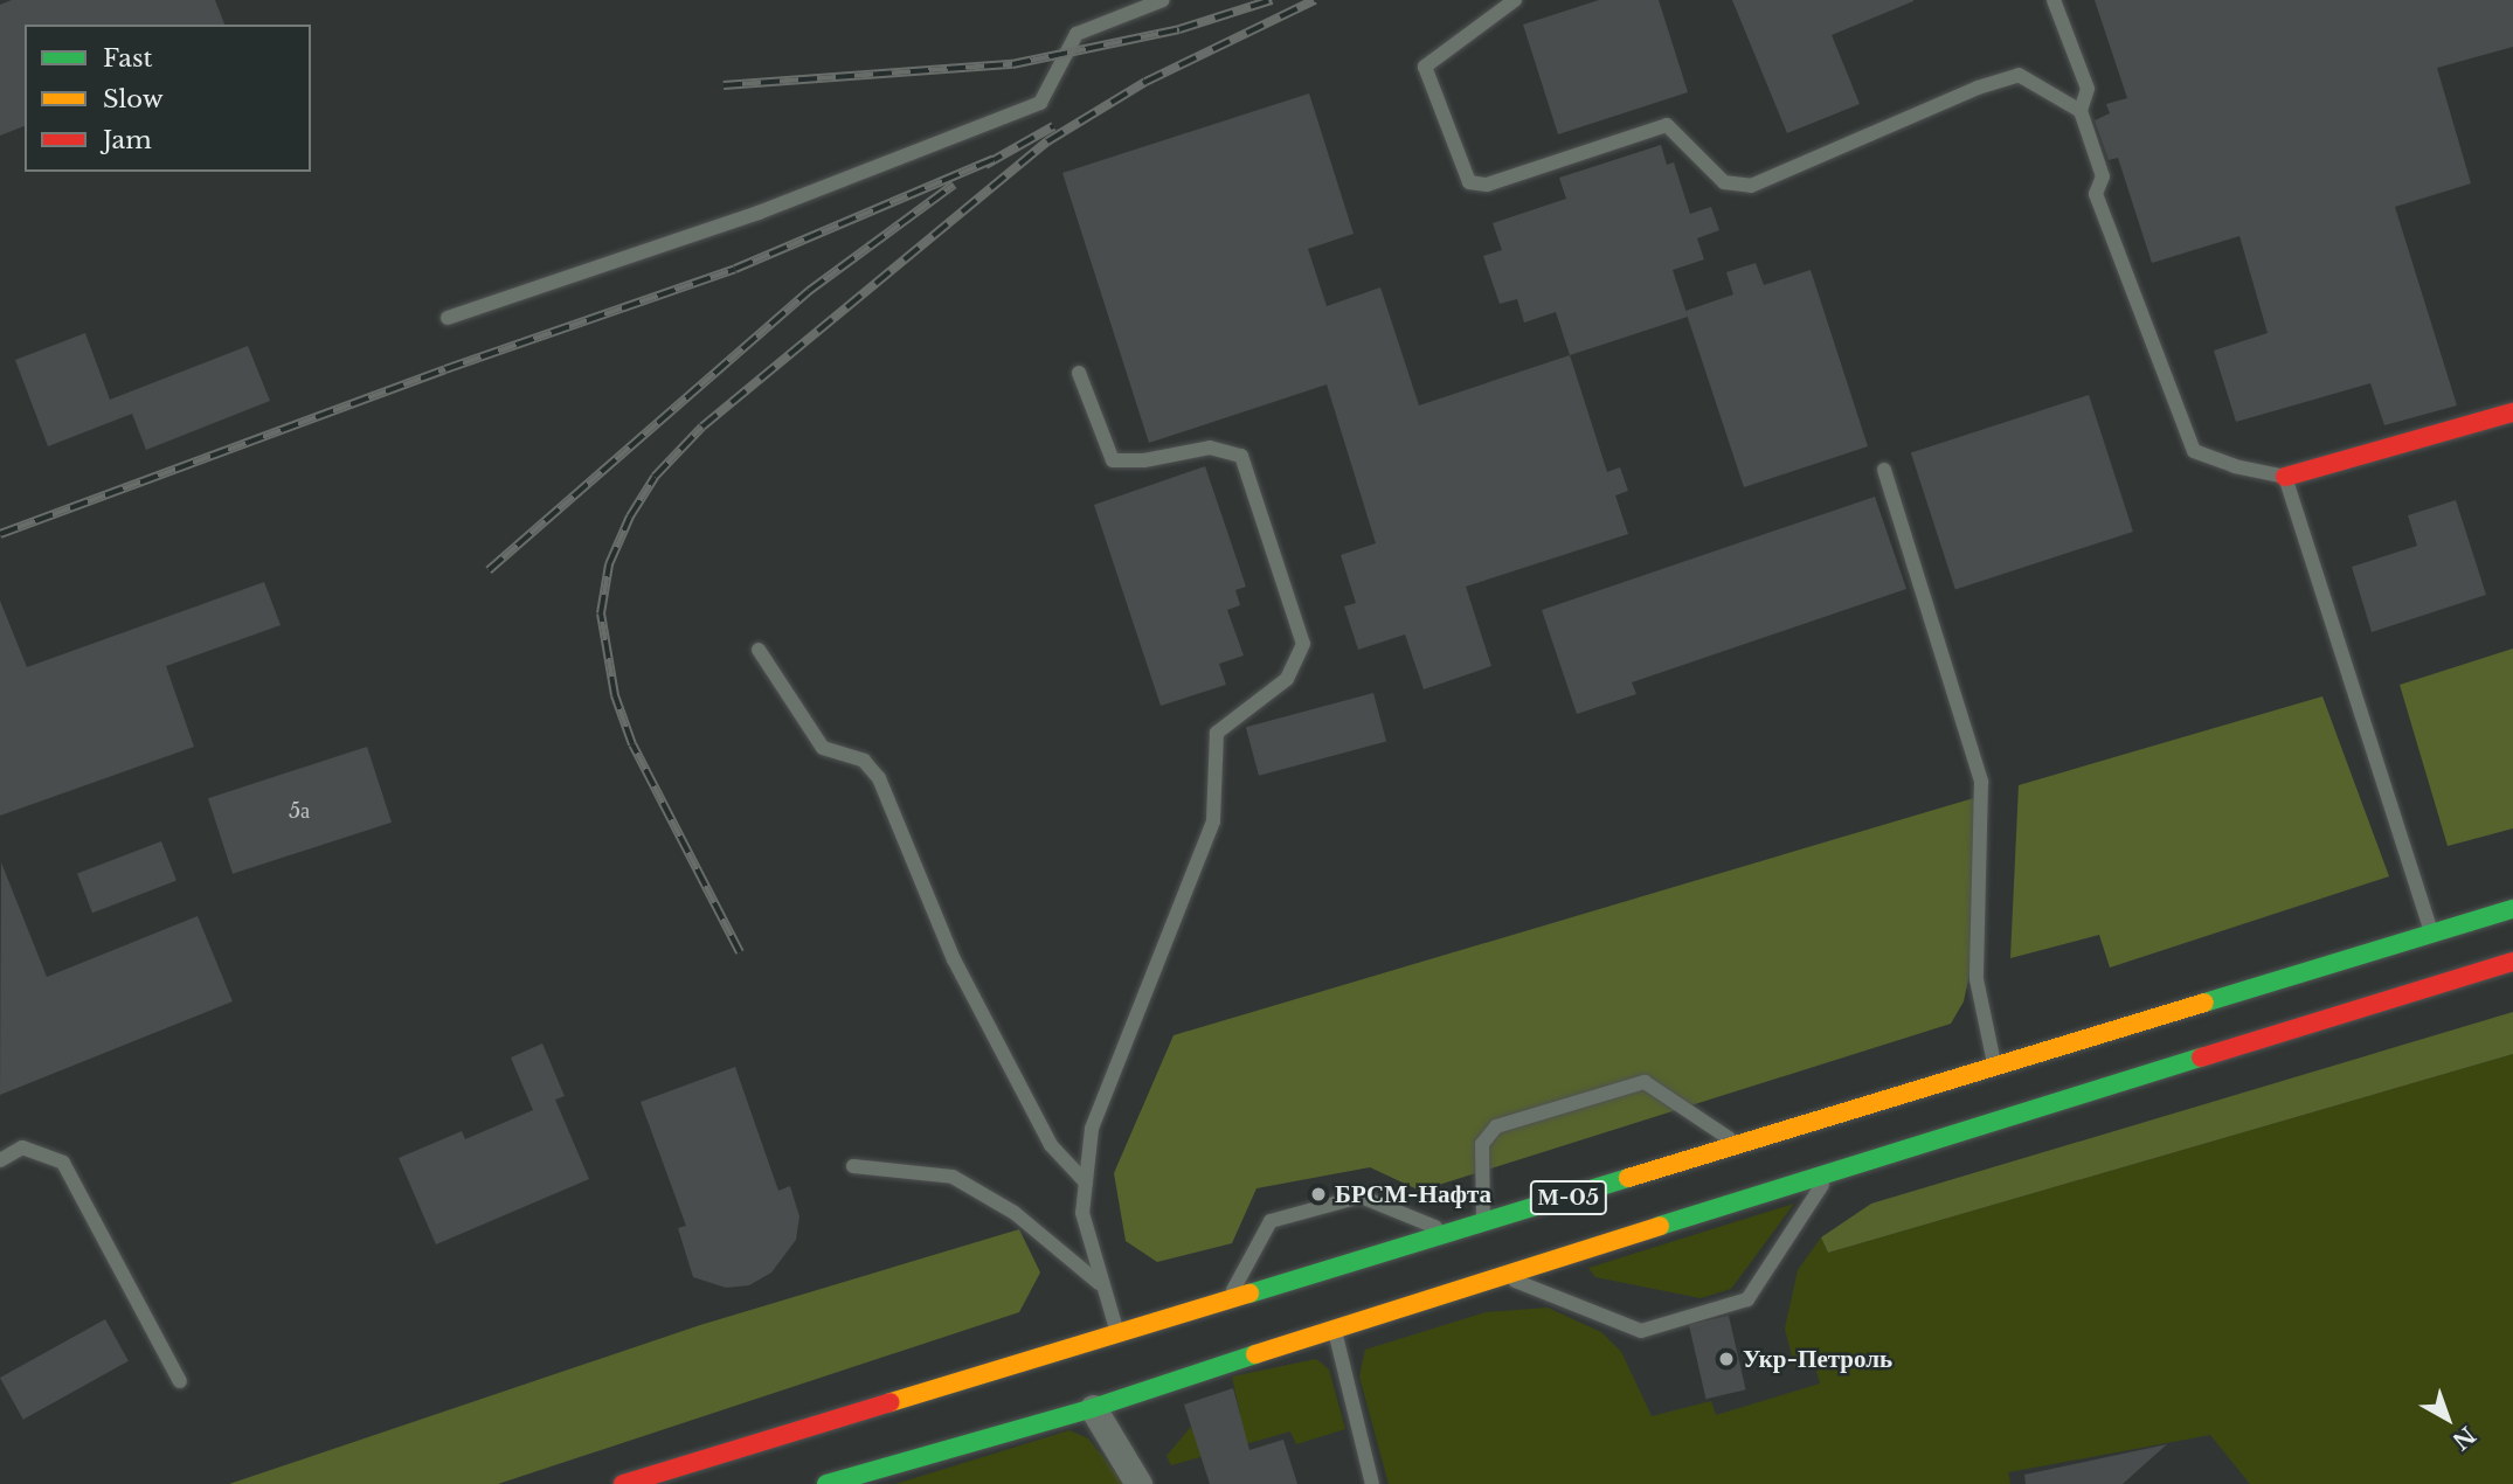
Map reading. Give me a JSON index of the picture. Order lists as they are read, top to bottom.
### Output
{
  "streets": {
    "main road": ["М-05"]
  },
  "places": ["БРСМ-Нафта", "Укр-Петроль"],
  "house_numbers": ["5а"],
  "legend": ["Fast", "Slow", "Jam"],
  "north": "bottom right"
}
